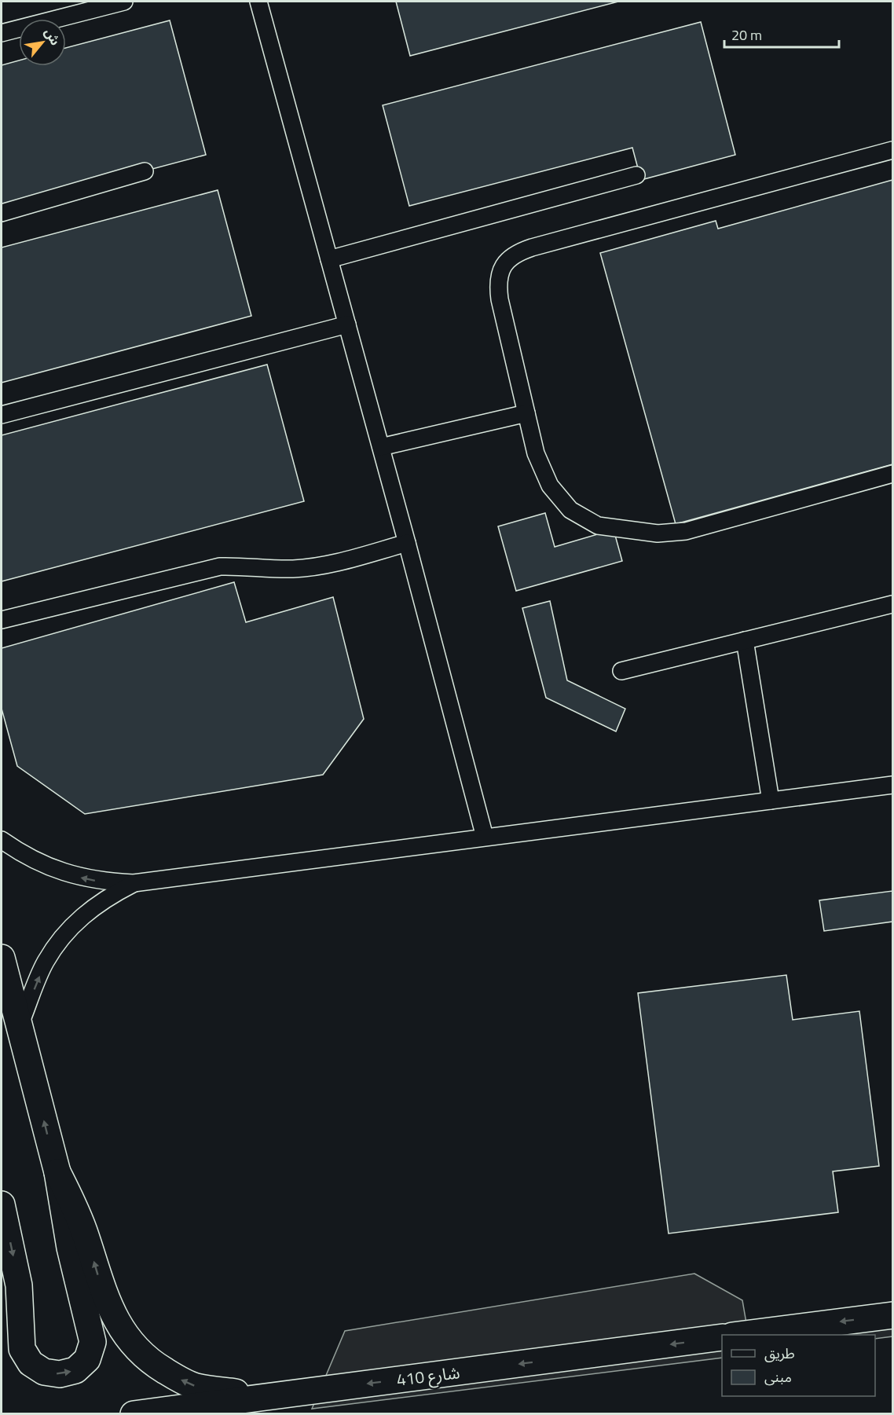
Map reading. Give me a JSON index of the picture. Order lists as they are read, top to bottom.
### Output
{
  "streets": {
    "street": ["شارع 410"]
  },
  "one_way": ["شارع 410"],
  "legend": ["طريق", "مبنى"],
  "scale_bar": "20 m",
  "north": "top right"
}
